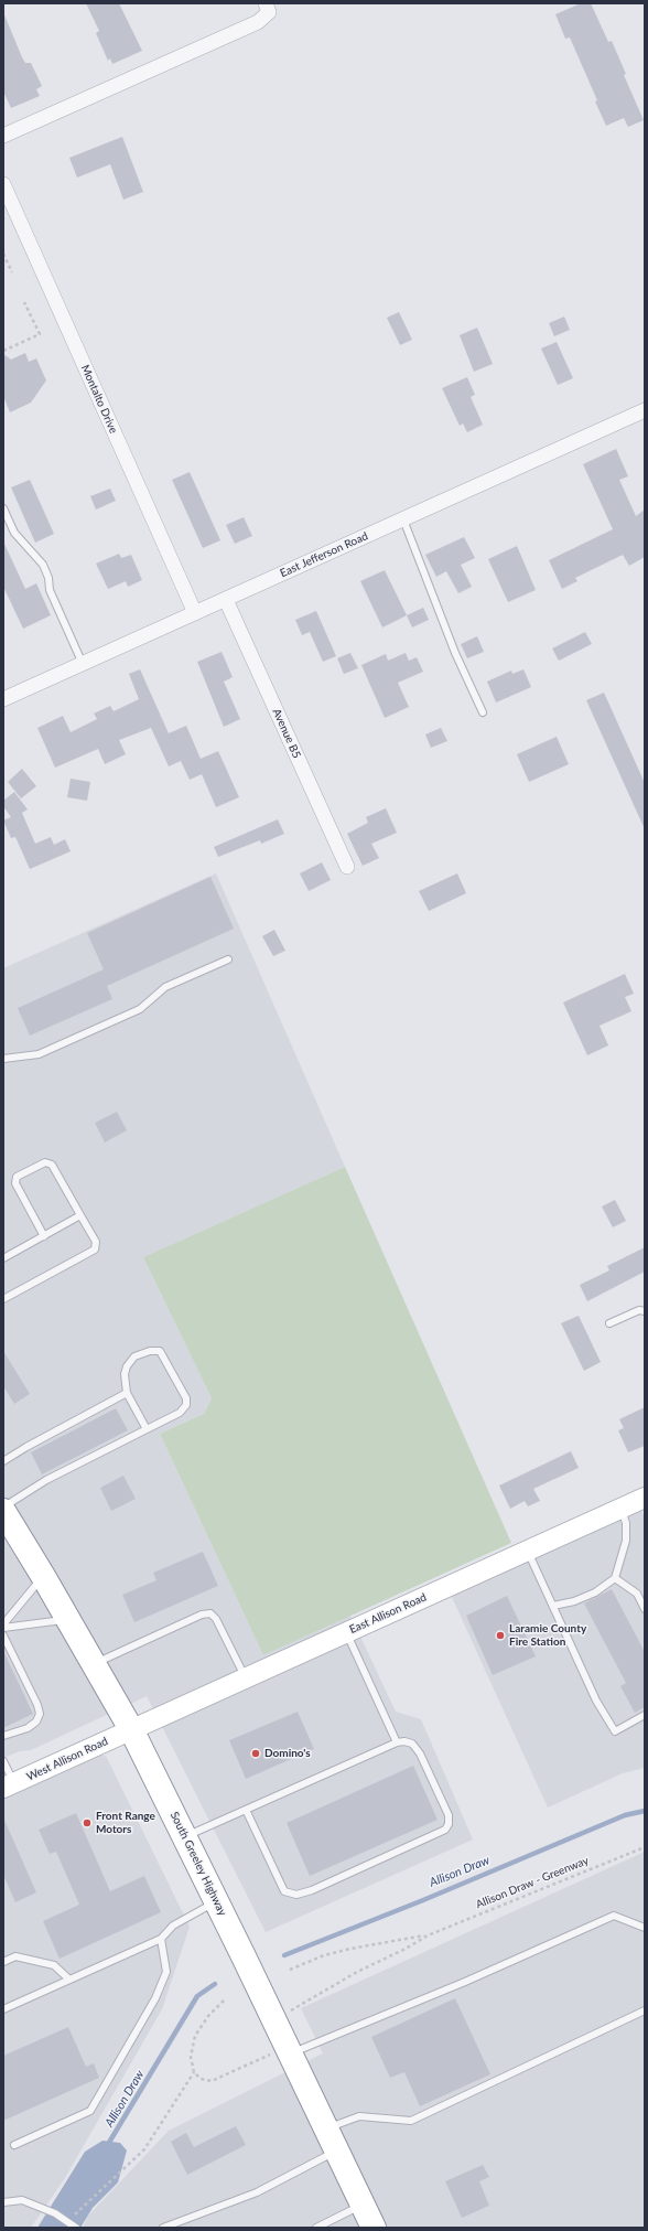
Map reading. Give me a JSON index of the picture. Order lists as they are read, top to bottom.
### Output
{
  "streets": {
    "highway": ["South Greeley Highway"],
    "street": [
      "Montalto Drive",
      "East Jefferson Road",
      "Avenue B5",
      "East Allison Road",
      "West Allison Road"
    ],
    "path": ["Allison Draw - Greenway"]
  },
  "crossings": [
    ["Montalto Drive", "East Jefferson Road"],
    ["East Jefferson Road", "Avenue B5"],
    ["East Allison Road", "West Allison Road"],
    ["East Allison Road", "South Greeley Highway"],
    ["West Allison Road", "South Greeley Highway"],
    ["South Greeley Highway", "Allison Draw - Greenway"]
  ],
  "water": ["Allison Draw"],
  "places": ["Laramie County Fire Station", "Domino's", "Front Range Motors"]
}
